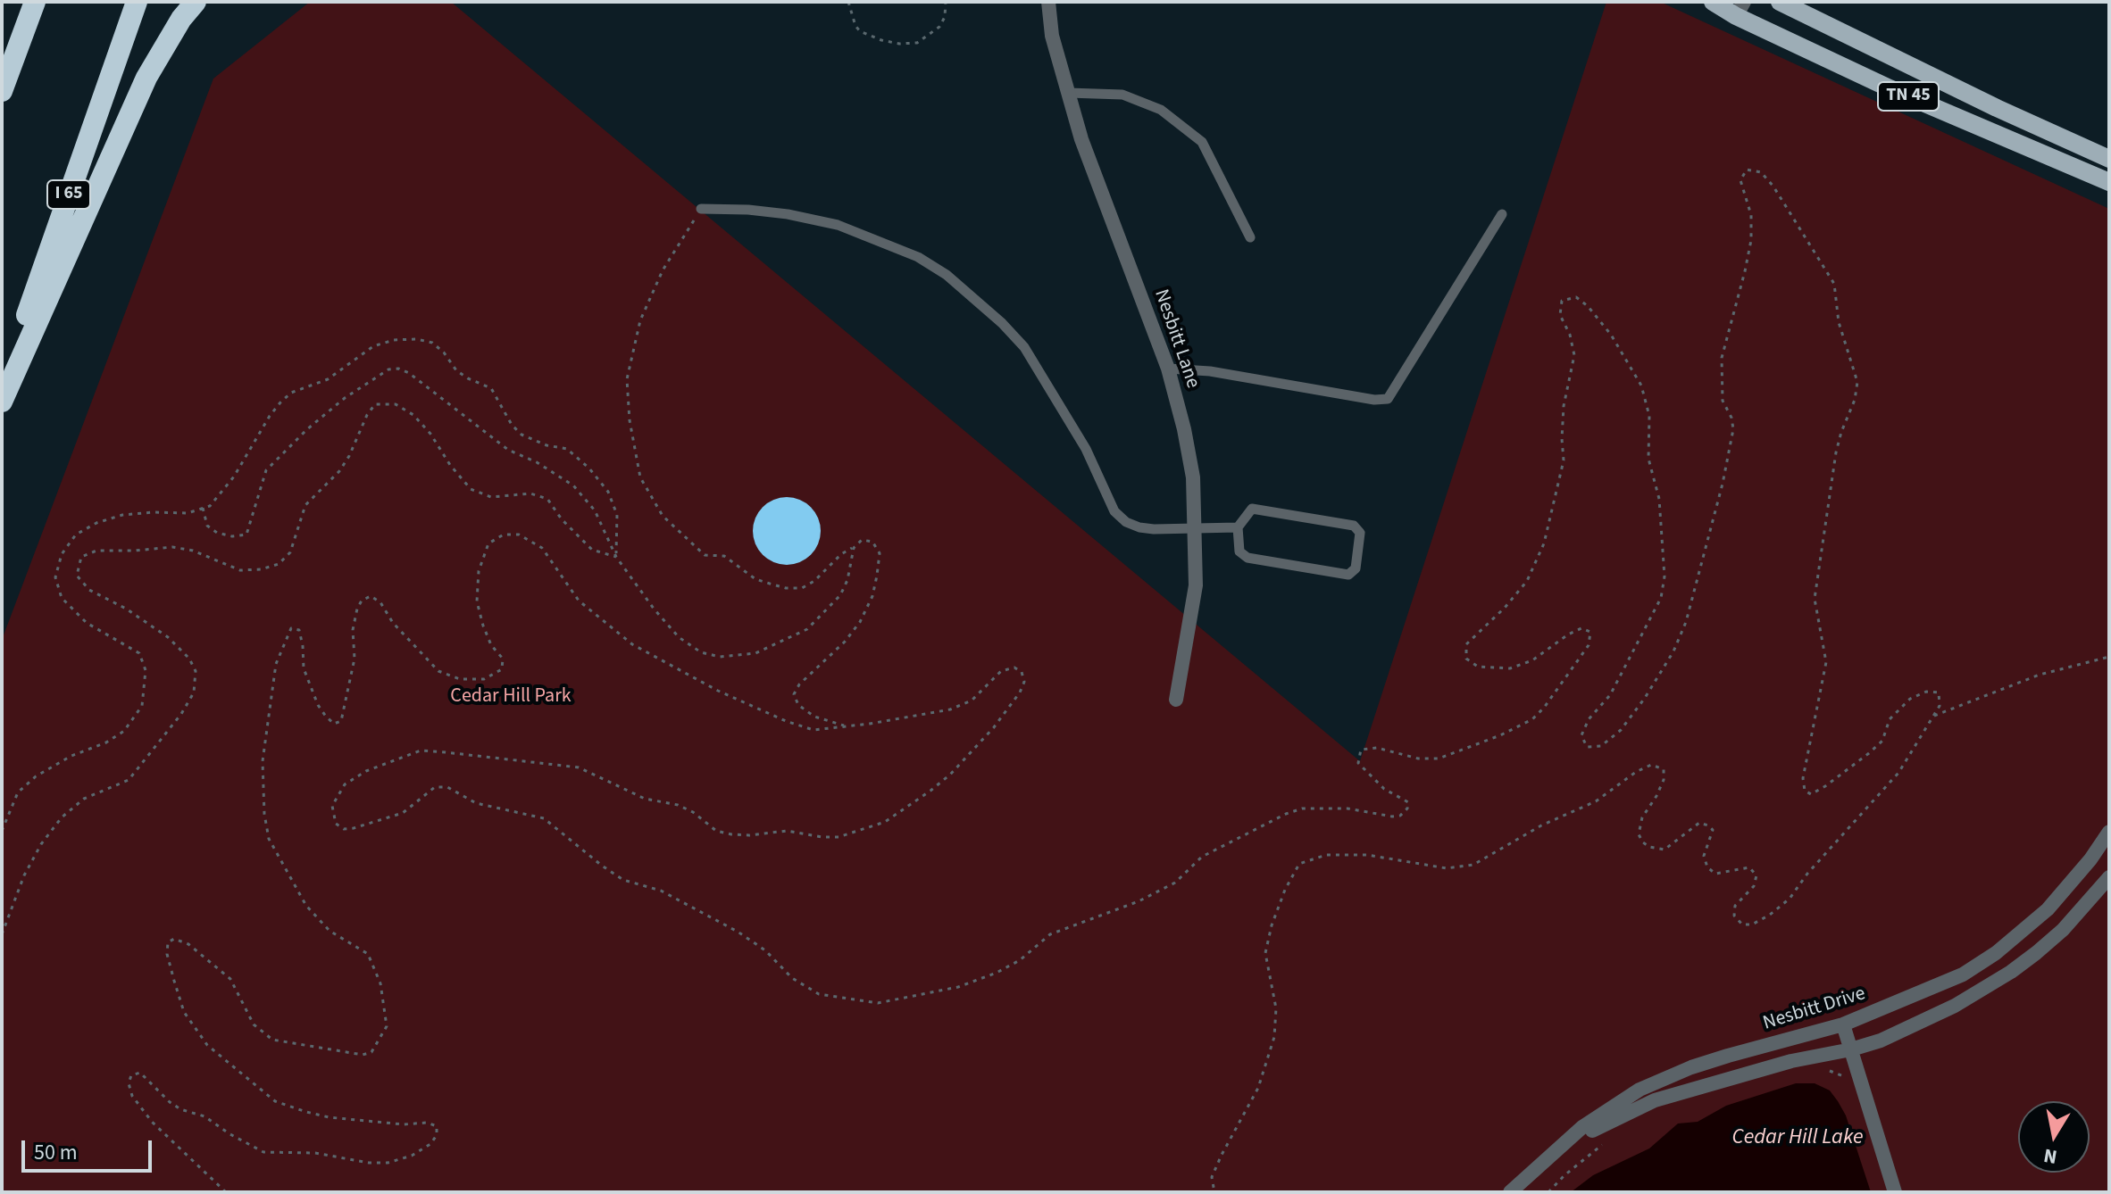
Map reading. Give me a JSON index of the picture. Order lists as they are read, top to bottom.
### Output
{
  "streets": {
    "highway": ["I 65"],
    "main road": ["TN 45"],
    "street": ["Nesbitt Lane", "Nesbitt Drive"]
  },
  "water": ["Cedar Hill Lake"],
  "parks": ["Cedar Hill Park"],
  "scale_bar": "50 m",
  "north": "bottom"
}
